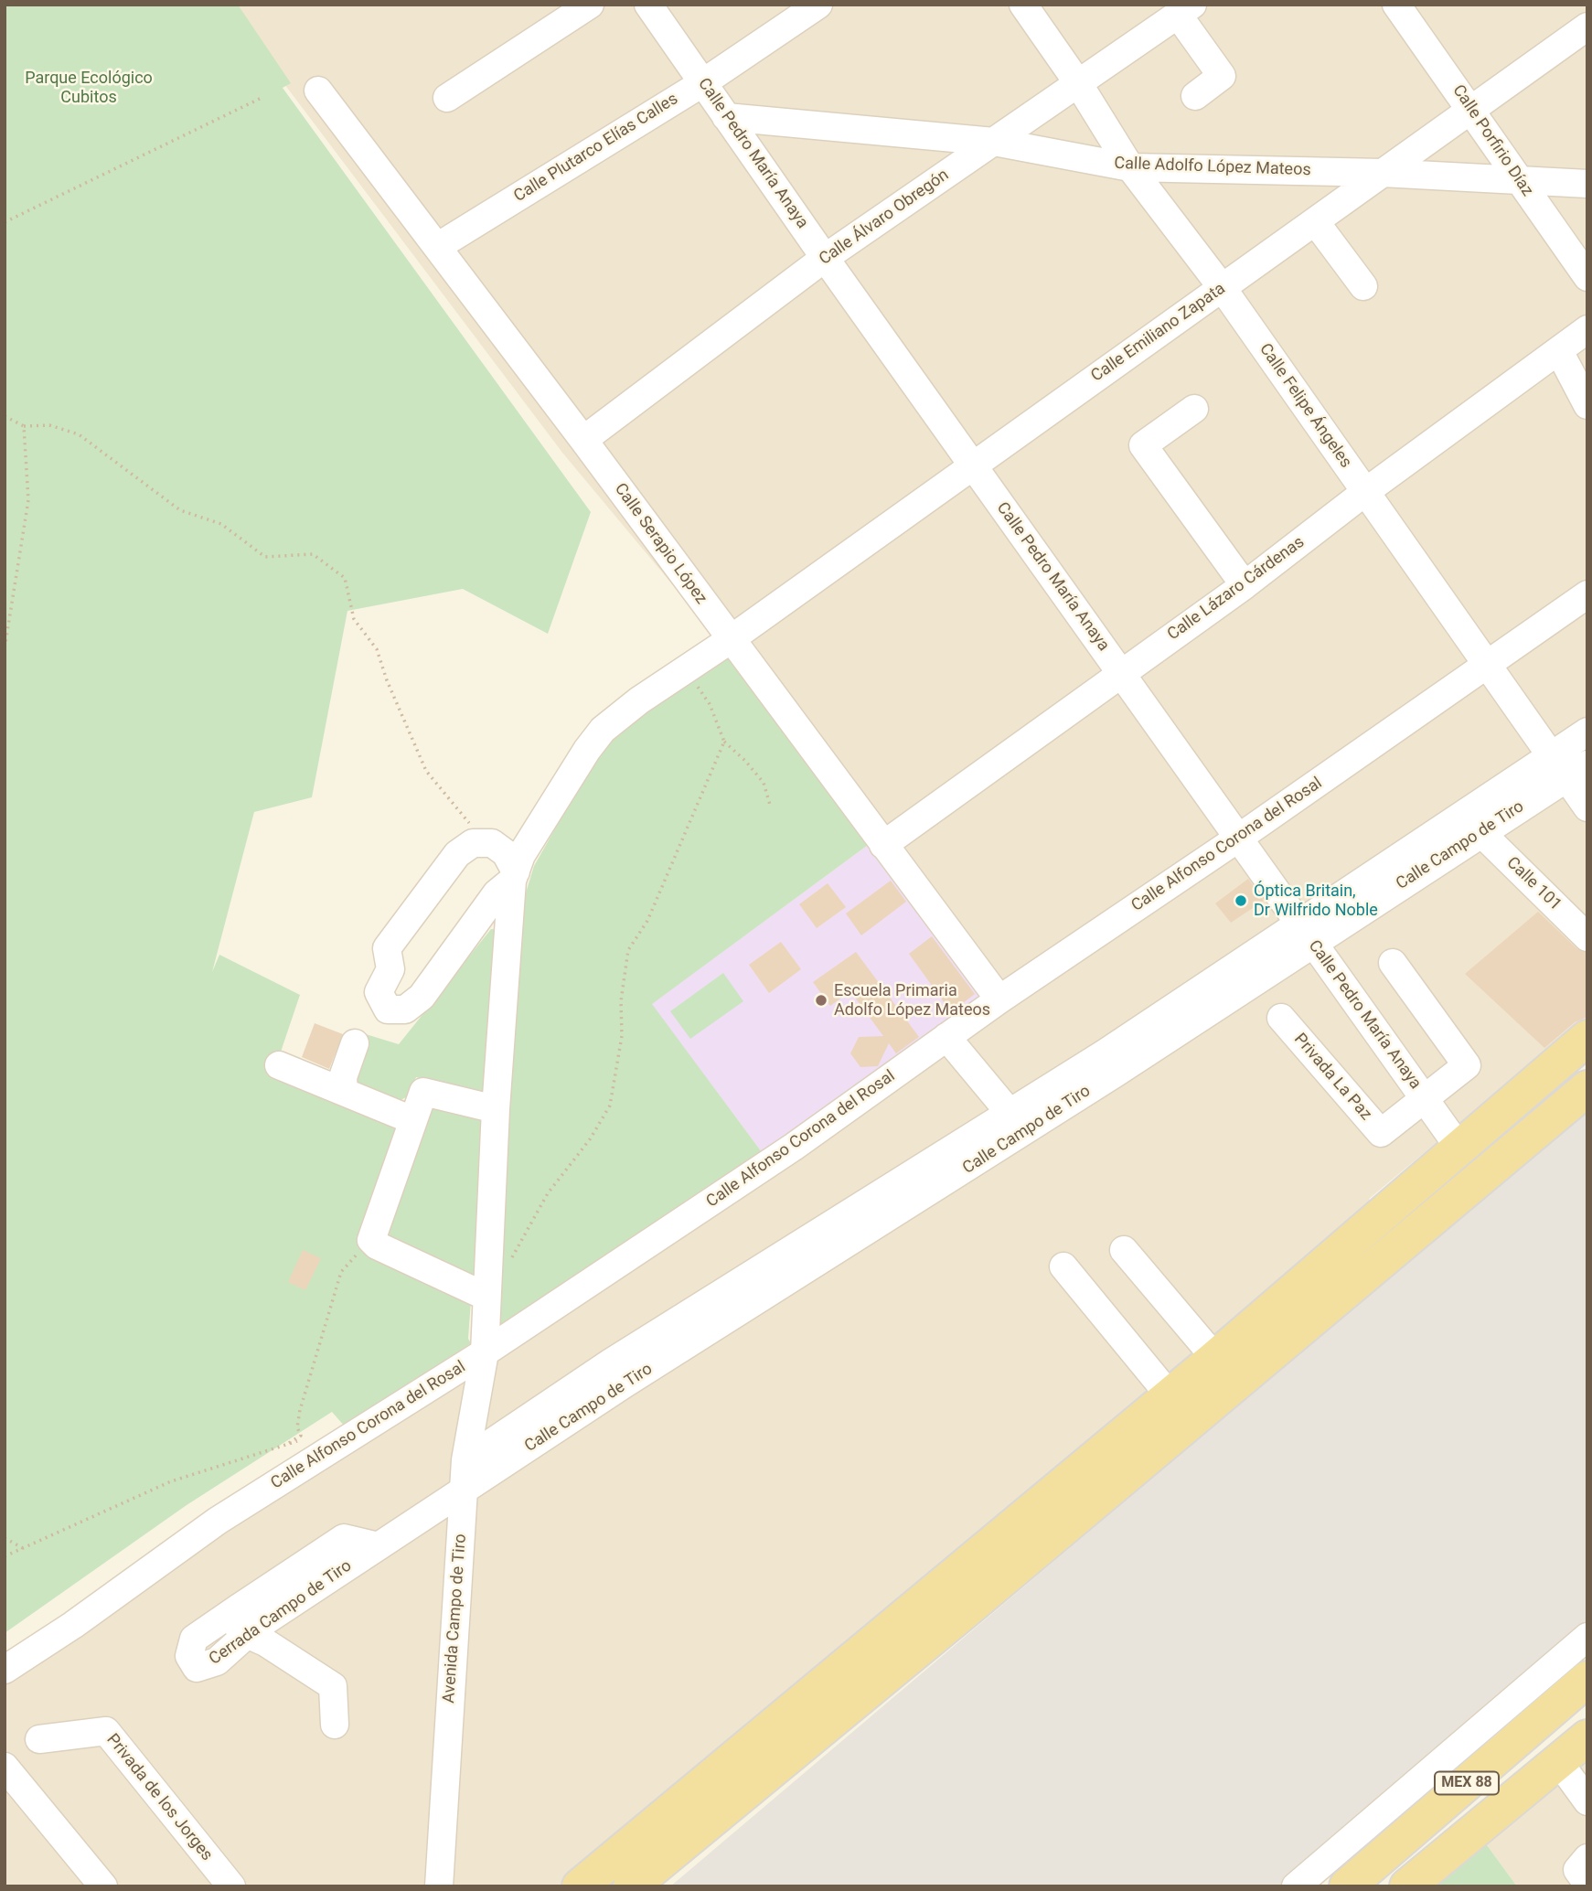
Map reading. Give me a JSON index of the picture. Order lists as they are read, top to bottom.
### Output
{
  "streets": {
    "main road": ["MEX 88"],
    "street": [
      "Calle Porfirio Díaz",
      "Calle Plutarco Elías Calles",
      "Calle Pedro María Anaya",
      "Calle Adolfo López Mateos",
      "Calle Álvaro Obregón",
      "Calle Emiliano Zapata",
      "Calle Felipe Ángeles",
      "Calle Serapio López",
      "Calle Lázaro Cárdenas",
      "Calle Alfonso Corona del Rosal",
      "Calle Campo de Tiro",
      "Calle 101",
      "Privada La Paz",
      "Cerrada Campo de Tiro",
      "Avenida Campo de Tiro",
      "Privada de los Jorges"
    ]
  },
  "crossings": [
    ["Calle Porfirio Díaz", "Calle Adolfo López Mateos"],
    ["Calle Porfirio Díaz", "Calle Emiliano Zapata"],
    ["Calle Plutarco Elías Calles", "Calle Pedro María Anaya"],
    ["Calle Plutarco Elías Calles", "Calle Serapio López"],
    ["Calle Pedro María Anaya", "Calle Adolfo López Mateos"],
    ["Calle Pedro María Anaya", "Calle Álvaro Obregón"],
    ["Calle Pedro María Anaya", "Calle Emiliano Zapata"],
    ["Calle Pedro María Anaya", "Calle Lázaro Cárdenas"],
    ["Calle Pedro María Anaya", "Calle Alfonso Corona del Rosal"],
    ["Calle Pedro María Anaya", "Calle Campo de Tiro"],
    ["Calle Pedro María Anaya", "Privada La Paz"],
    ["Calle Adolfo López Mateos", "Calle Álvaro Obregón"],
    ["Calle Adolfo López Mateos", "Calle Emiliano Zapata"],
    ["Calle Adolfo López Mateos", "Calle Felipe Ángeles"],
    ["Calle Álvaro Obregón", "Calle Felipe Ángeles"],
    ["Calle Álvaro Obregón", "Calle Serapio López"],
    ["Calle Emiliano Zapata", "Calle Felipe Ángeles"],
    ["Calle Emiliano Zapata", "Calle Serapio López"],
    ["Calle Emiliano Zapata", "Avenida Campo de Tiro"],
    ["Calle Felipe Ángeles", "Calle Lázaro Cárdenas"],
    ["Calle Felipe Ángeles", "Calle Alfonso Corona del Rosal"],
    ["Calle Felipe Ángeles", "Calle Campo de Tiro"],
    ["Calle Serapio López", "Calle Lázaro Cárdenas"],
    ["Calle Serapio López", "Calle Alfonso Corona del Rosal"],
    ["Calle Alfonso Corona del Rosal", "Avenida Campo de Tiro"],
    ["Calle Campo de Tiro", "Calle 101"],
    ["Calle Campo de Tiro", "Cerrada Campo de Tiro"],
    ["Calle Campo de Tiro", "Avenida Campo de Tiro"],
    ["Cerrada Campo de Tiro", "Avenida Campo de Tiro"]
  ],
  "parks": ["Parque Ecológico Cubitos"],
  "places": ["Óptica Britain, Dr Wilfrido Noble", "Escuela Primaria Adolfo López Mateos"]
}
